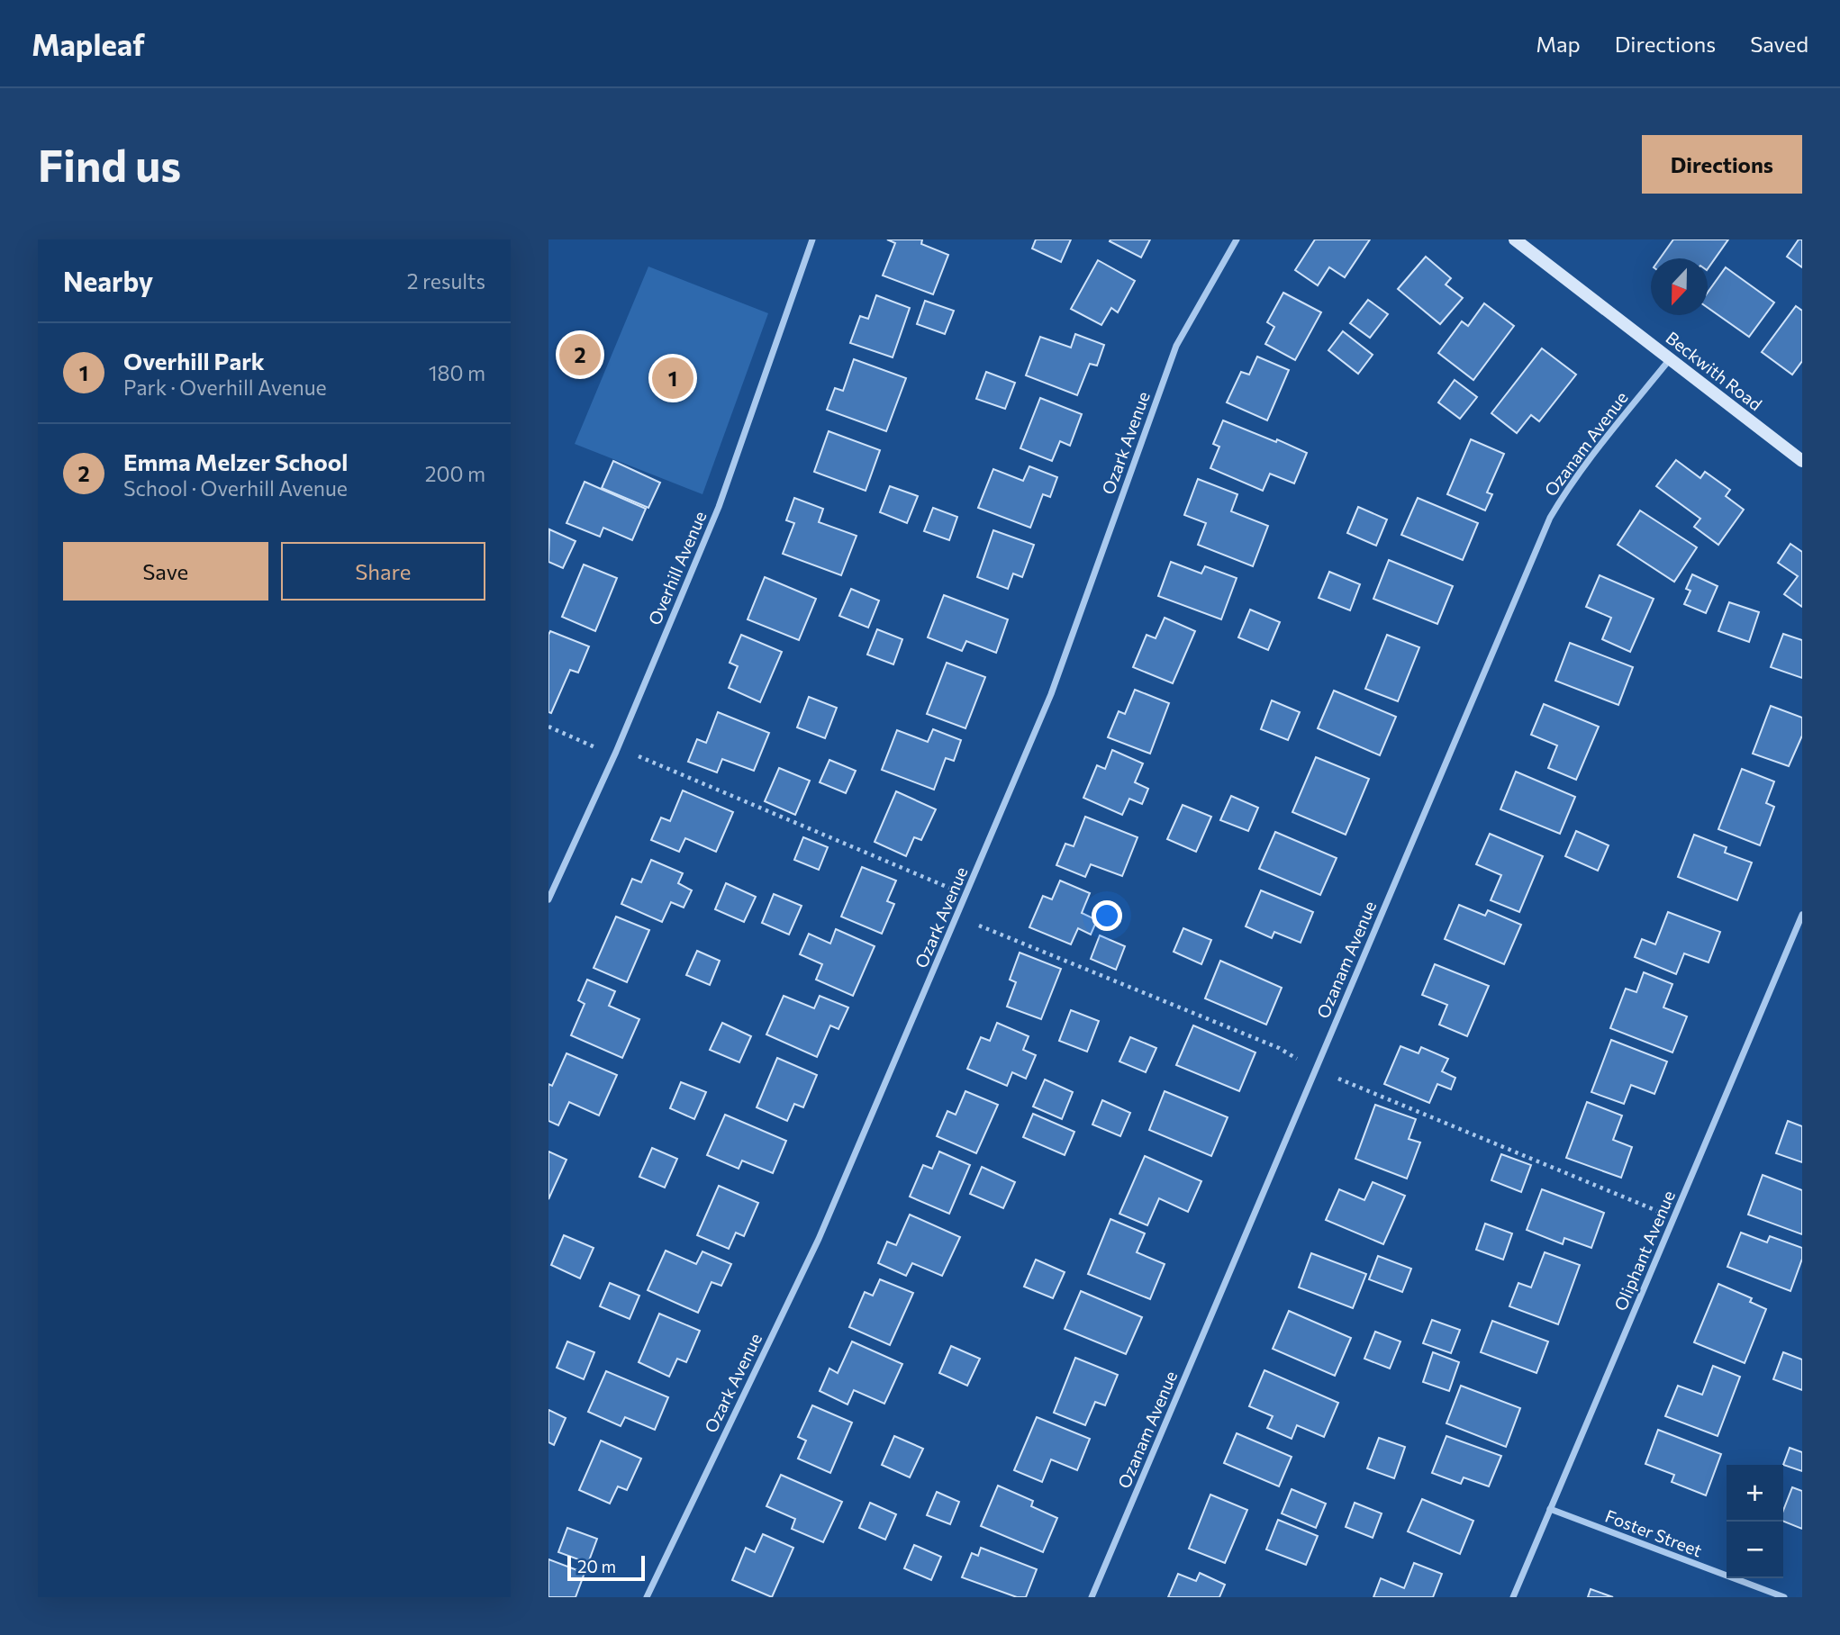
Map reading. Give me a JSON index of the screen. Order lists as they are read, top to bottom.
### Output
{
  "streets": {
    "street": [
      "Beckwith Road",
      "Ozark Avenue",
      "Ozanam Avenue",
      "Overhill Avenue",
      "Oliphant Avenue",
      "Foster Street"
    ]
  },
  "crossings": [
    ["Beckwith Road", "Ozanam Avenue"],
    ["Oliphant Avenue", "Foster Street"]
  ],
  "scale_bar": "20 m",
  "north": "bottom",
  "page": {
    "header": "Mapleaf",
    "nav": ["Map", "Directions", "Saved"],
    "buttons": [
      "Directions",
      ["Save", "Share"]
    ],
    "title": "Find us",
    "heading": ["Nearby", "2 results"],
    "list": [
      {
        "mark": "1",
        "name": "Overhill Park",
        "note": "Park · Overhill Avenue",
        "value": "180 m"
      },
      {
        "mark": "2",
        "name": "Emma Melzer School",
        "note": "School · Overhill Avenue",
        "value": "200 m"
      }
    ],
    "pins": ["2", "1"],
    "map_buttons": ["+", "−"],
    "scale": "20 m"
  }
}
